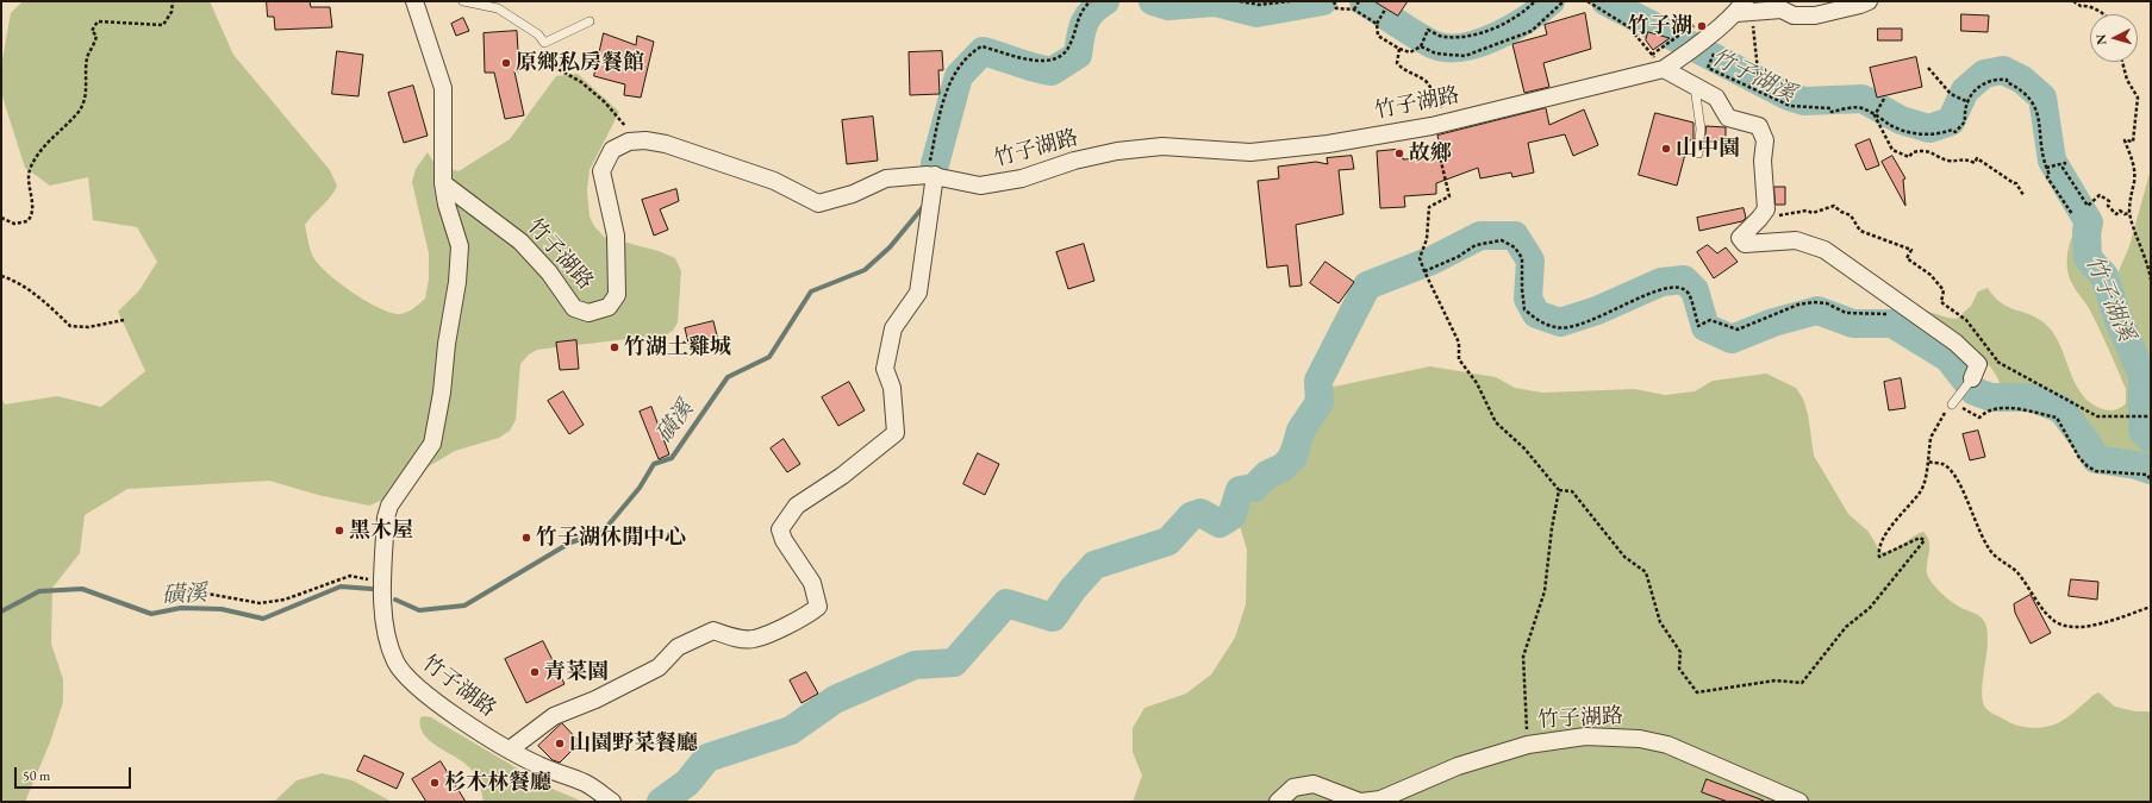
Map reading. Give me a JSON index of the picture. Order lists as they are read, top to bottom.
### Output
{
  "streets": {
    "street": ["竹子湖路"]
  },
  "water": ["竹子湖溪", "磺溪"],
  "places": [
    "竹子湖",
    "原鄉私房餐館",
    "山中園",
    "故鄉",
    "竹湖土雞城",
    "黑木屋",
    "竹子湖休閒中心",
    "青菜園",
    "山園野菜餐廳",
    "杉木林餐廳"
  ],
  "scale_bar": "50 m",
  "north": "left"
}
